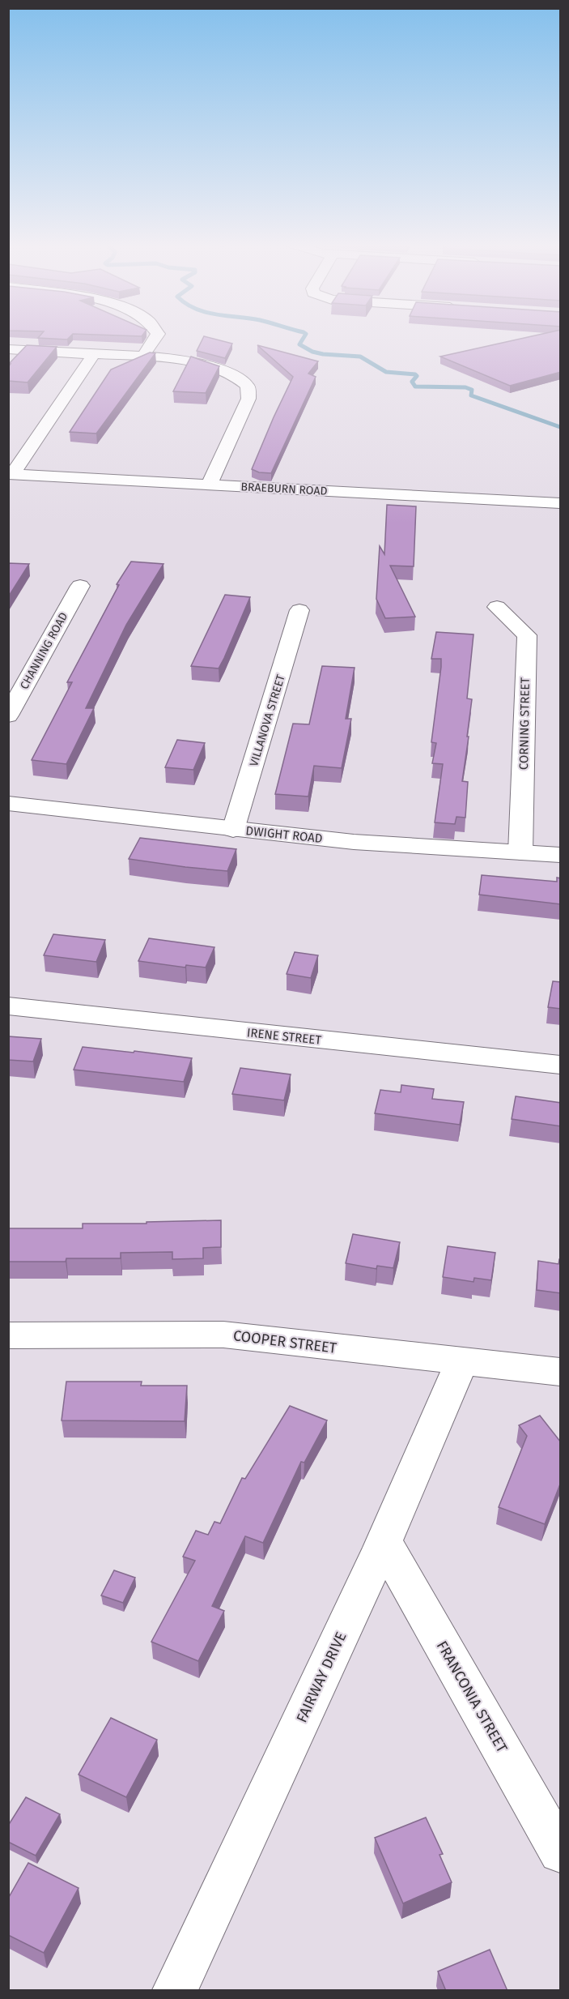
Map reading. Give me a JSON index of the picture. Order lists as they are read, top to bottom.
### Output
{
  "streets": {
    "street": [
      "BRAEBURN ROAD",
      "CHANNING ROAD",
      "VILLANOVA STREET",
      "CORNING STREET",
      "DWIGHT ROAD",
      "IRENE STREET",
      "COOPER STREET",
      "FAIRWAY DRIVE",
      "FRANCONIA STREET"
    ]
  },
  "crossings": [
    ["VILLANOVA STREET", "DWIGHT ROAD"],
    ["CORNING STREET", "DWIGHT ROAD"],
    ["COOPER STREET", "FAIRWAY DRIVE"],
    ["FAIRWAY DRIVE", "FRANCONIA STREET"]
  ]
}
